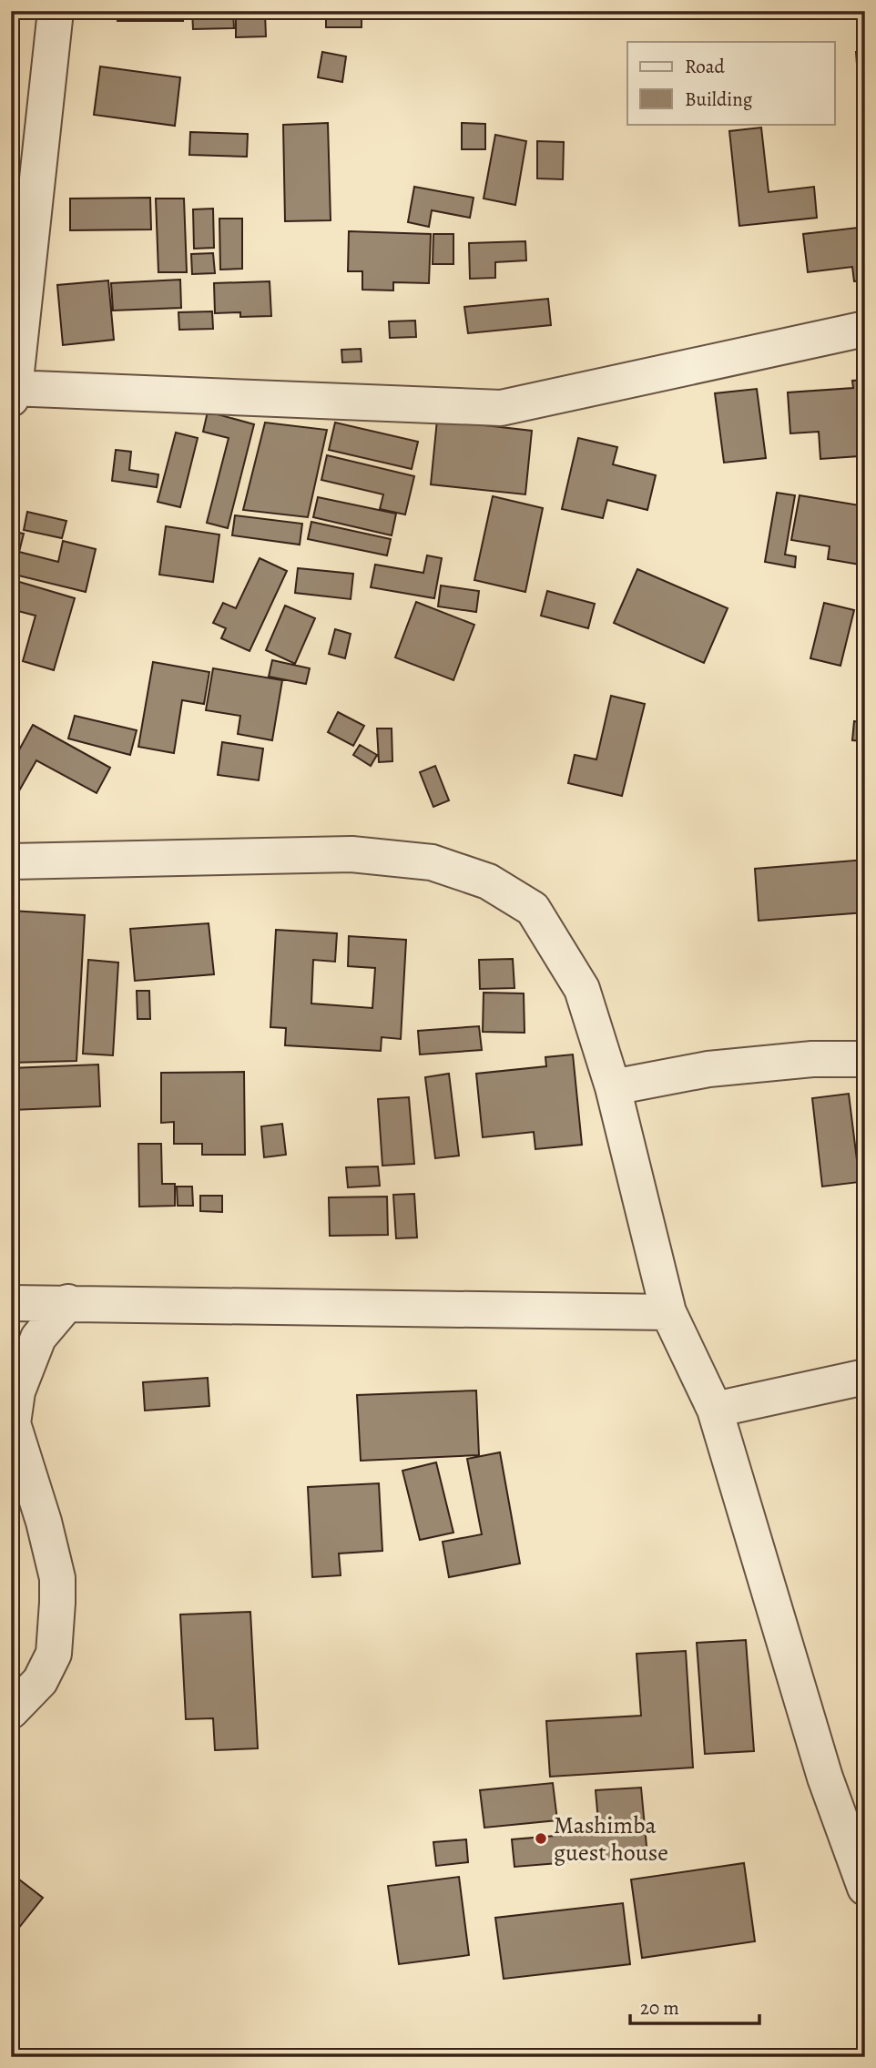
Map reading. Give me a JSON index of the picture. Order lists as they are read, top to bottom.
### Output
{
  "places": ["Mashimba guest house"],
  "legend": ["Road", "Building"],
  "scale_bar": "20 m"
}
